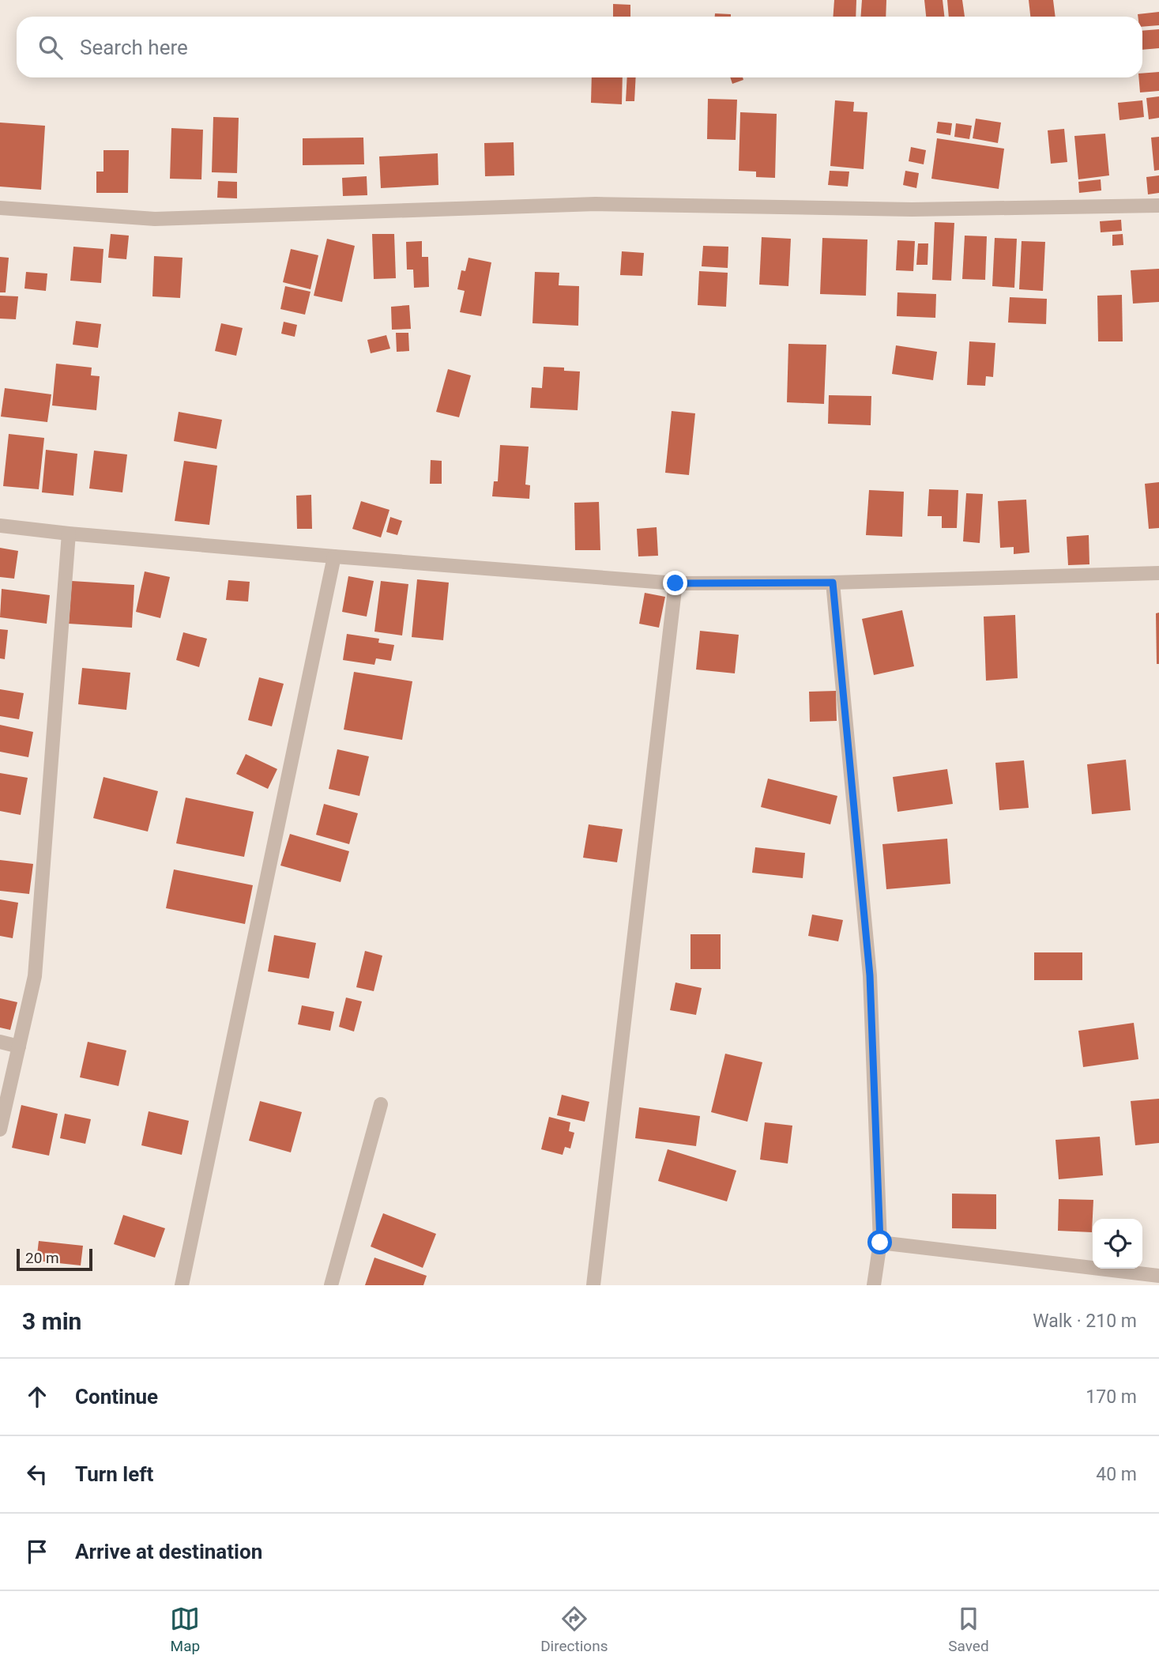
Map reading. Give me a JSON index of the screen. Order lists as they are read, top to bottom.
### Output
{
  "scale_bar": "20 m",
  "page": {
    "search": "Search here",
    "scale": "20 m",
    "heading": ["3 min", "Walk · 210 m"],
    "list": [
      ["Continue", "170 m"],
      ["Turn left", "40 m"],
      "Arrive at destination"
    ],
    "nav": ["Map", "Directions", "Saved"]
  }
}
